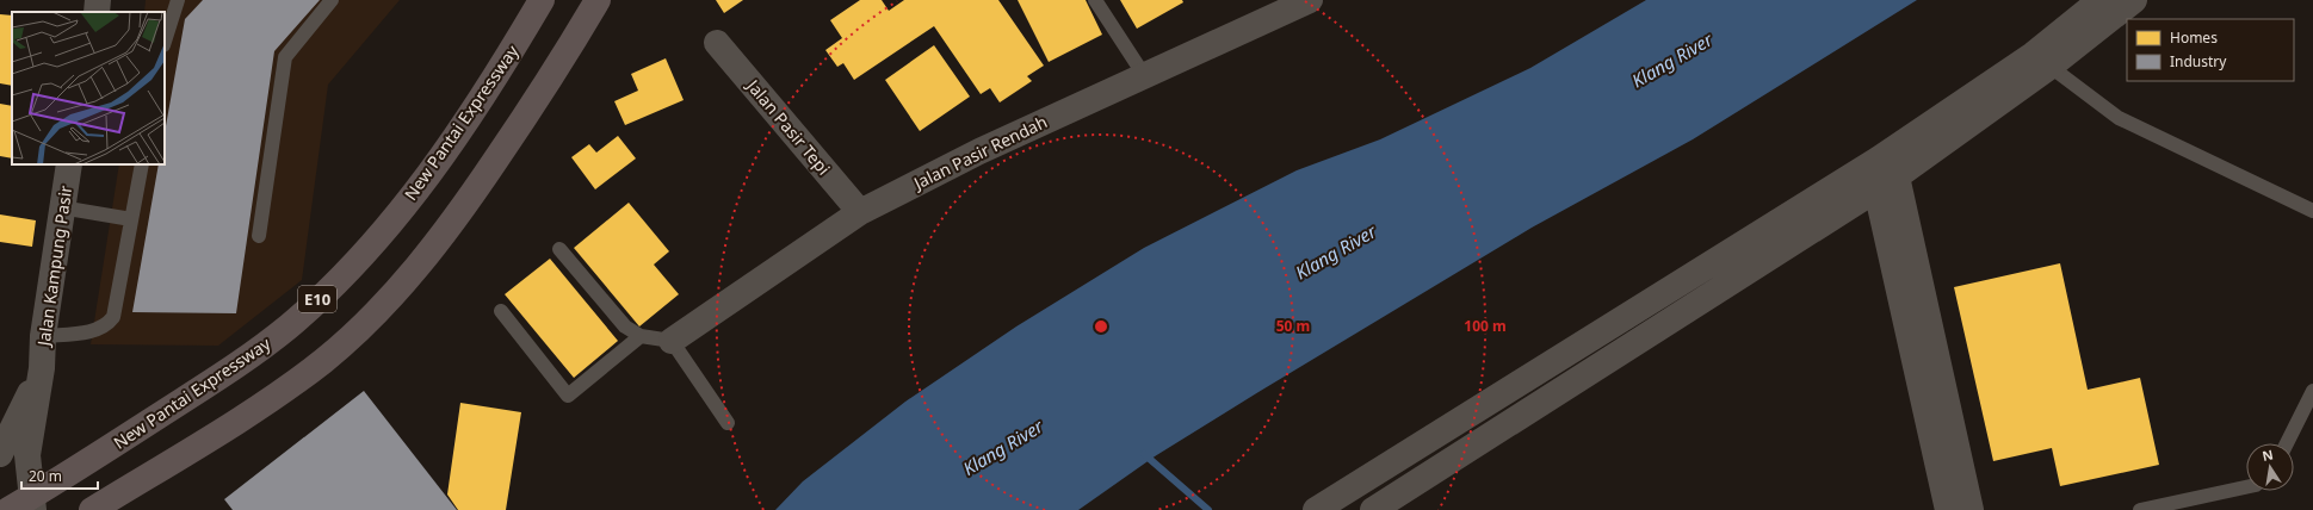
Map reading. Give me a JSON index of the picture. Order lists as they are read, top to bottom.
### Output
{
  "streets": {
    "highway": ["New Pantai Expressway", "E10"],
    "street": ["Jalan Pasir Tepi", "Jalan Pasir Rendah", "Jalan Kampung Pasir"]
  },
  "crossings": [
    ["Jalan Pasir Tepi", "Jalan Pasir Rendah"]
  ],
  "water": ["Klang River"],
  "legend": ["Homes", "Industry"],
  "scale_bar": "20 m",
  "north": "top",
  "rings": ["50 m", "100 m"]
}
